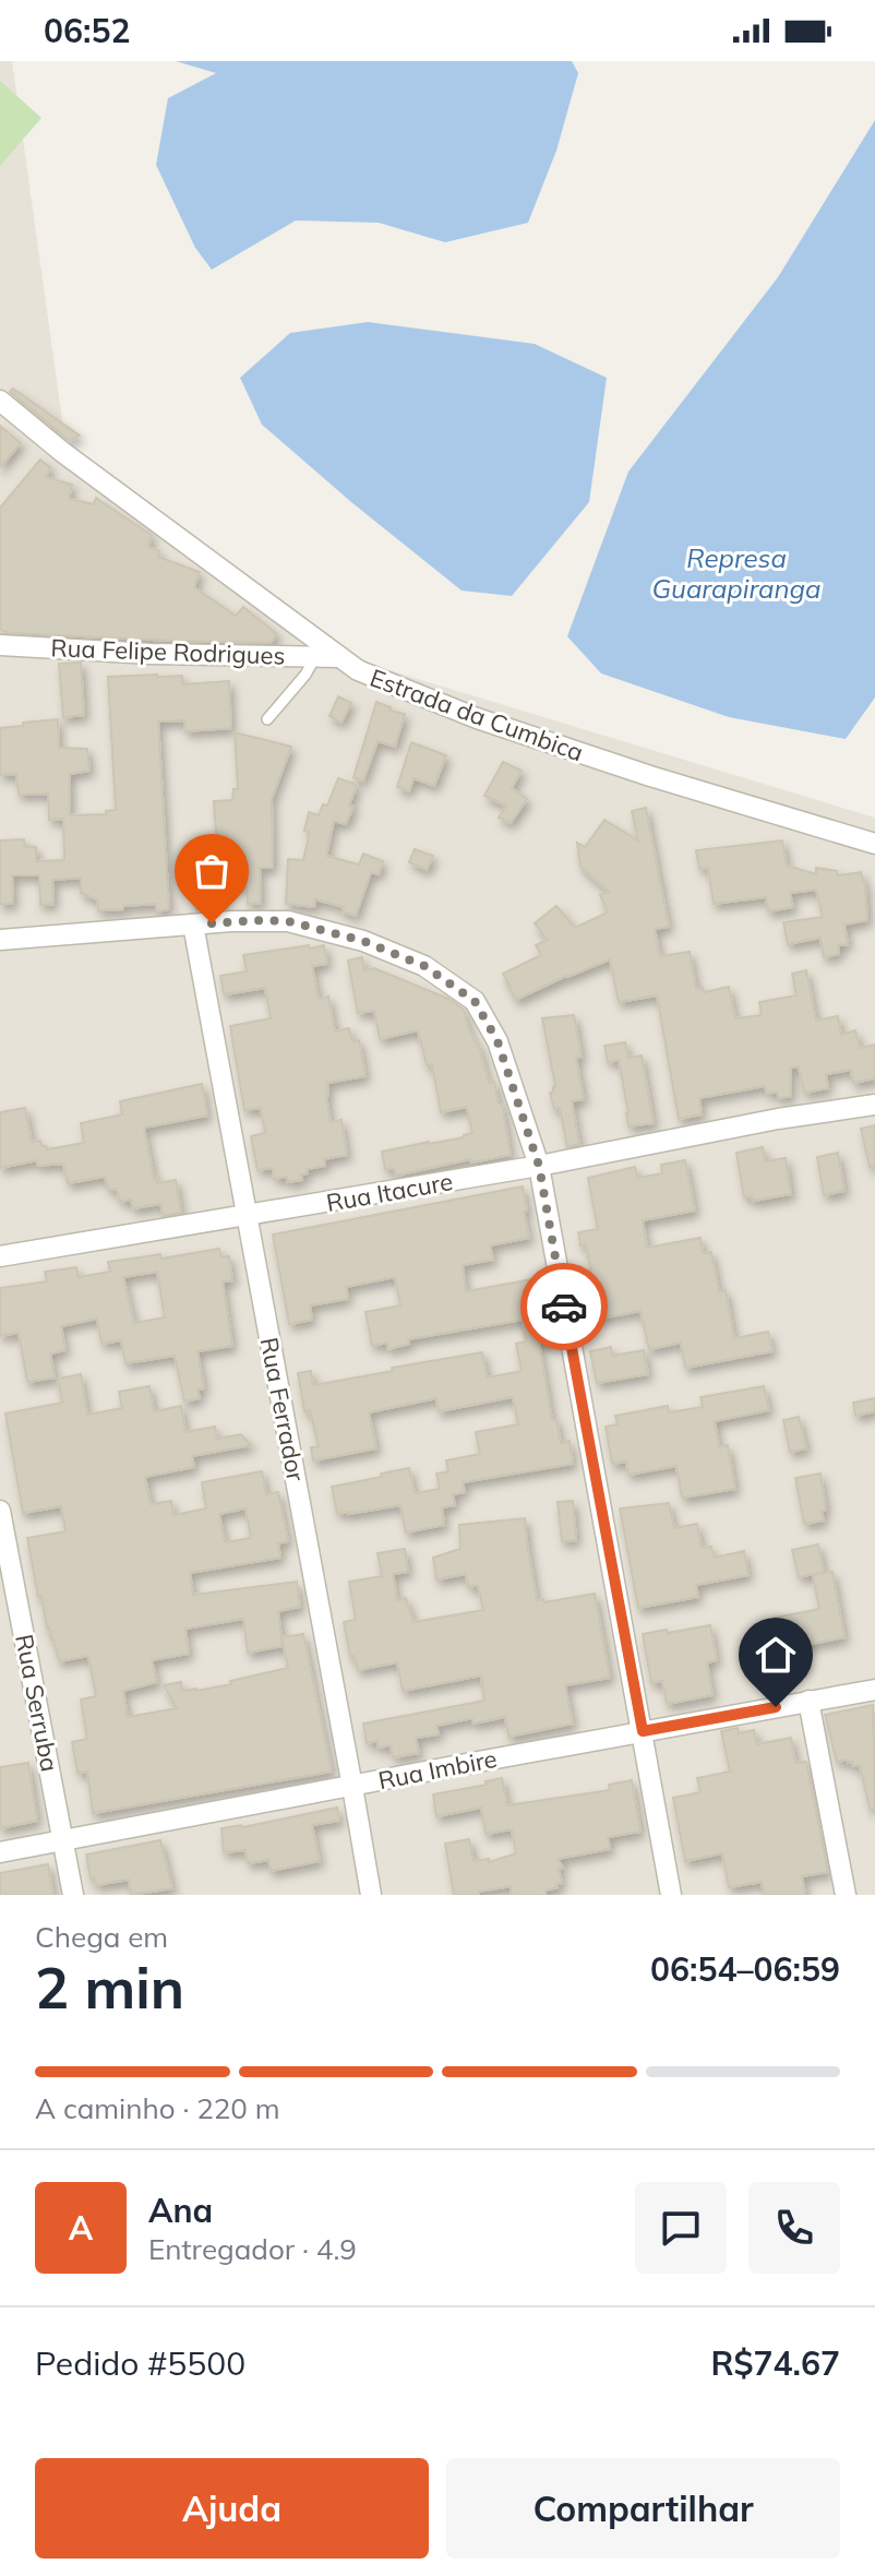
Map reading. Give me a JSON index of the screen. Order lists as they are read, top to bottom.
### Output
{
  "streets": {
    "street": [
      "Rua Felipe Rodrigues",
      "Estrada da Cumbica",
      "Rua Itacure",
      "Rua Ferrador",
      "Rua Serruba",
      "Rua Imbire"
    ]
  },
  "crossings": [
    ["Rua Felipe Rodrigues", "Estrada da Cumbica"],
    ["Rua Itacure", "Rua Ferrador"],
    ["Rua Ferrador", "Rua Imbire"],
    ["Rua Serruba", "Rua Imbire"]
  ],
  "water": ["Represa Guarapiranga"],
  "page": {
    "status": "06:52",
    "heading": ["2 min", "Chega em", "06:54–06:59"],
    "panel": [
      "Ana",
      "Entregador · 4.9",
      "Pedido #5500",
      "R$74.67"
    ],
    "bar": "A caminho · 220 m",
    "round": "A",
    "buttons": ["Ajuda", "Compartilhar"]
  }
}
